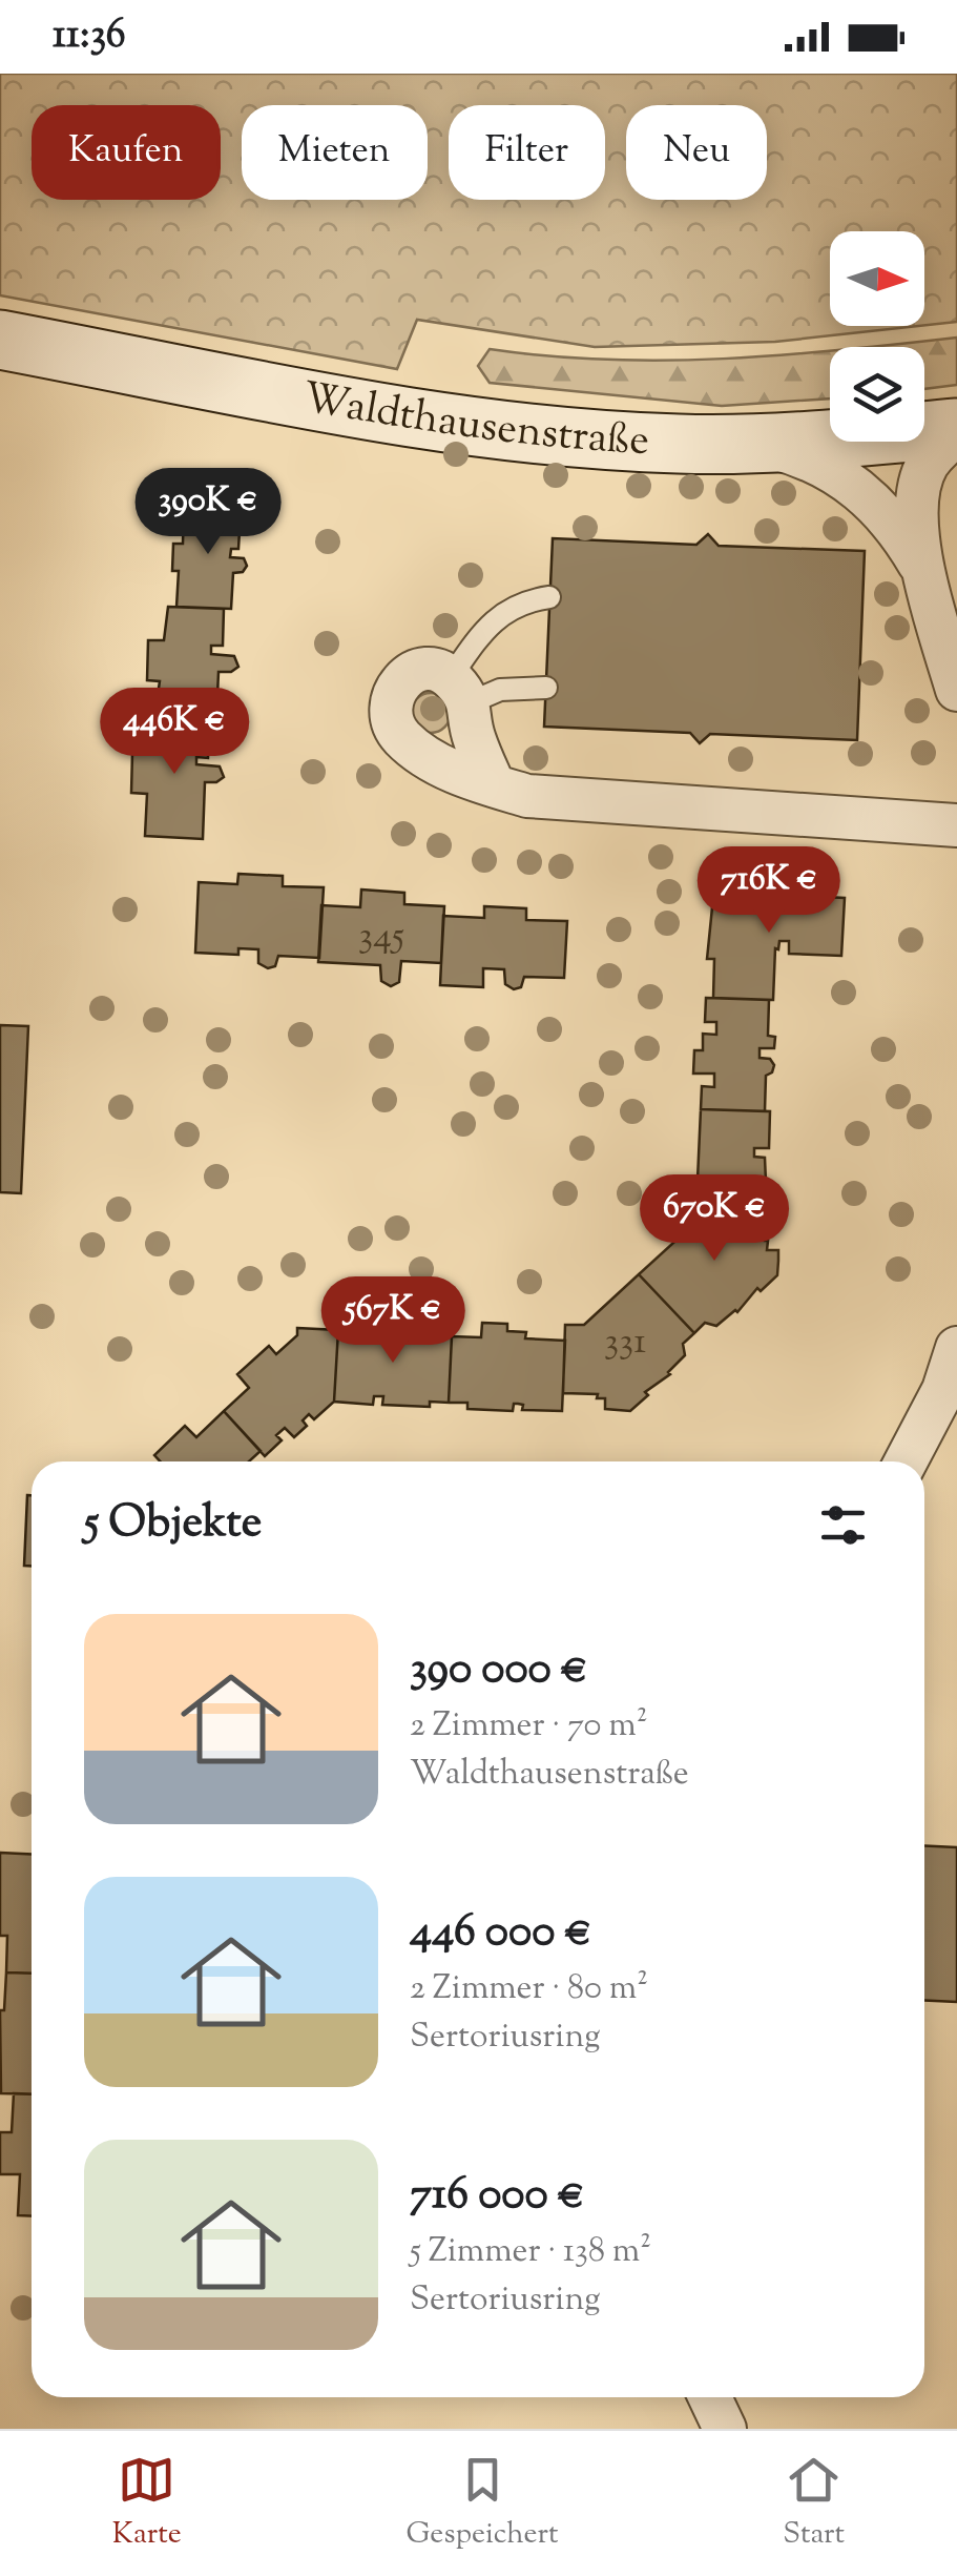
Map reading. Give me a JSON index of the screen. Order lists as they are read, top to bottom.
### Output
{
  "streets": {
    "street": ["Waldthausenstraße"]
  },
  "house_numbers": ["345", "331"],
  "north": "right",
  "page": {
    "status": "11:36",
    "chip": [
      "Kaufen",
      "Mieten",
      "Filter",
      "Neu"
    ],
    "price": [
      "390K €",
      "446K €",
      "716K €",
      "670K €",
      "567K €"
    ],
    "heading": "5 Objekte",
    "list": [
      {
        "name": "390 000 €",
        "note": "2 Zimmer · 70 m² · Waldthausenstraße"
      },
      {
        "name": "446 000 €",
        "note": "2 Zimmer · 80 m² · Sertoriusring"
      },
      {
        "name": "716 000 €",
        "note": "5 Zimmer · 138 m² · Sertoriusring"
      }
    ],
    "tabs": ["Karte", "Gespeichert", "Start"]
  }
}
